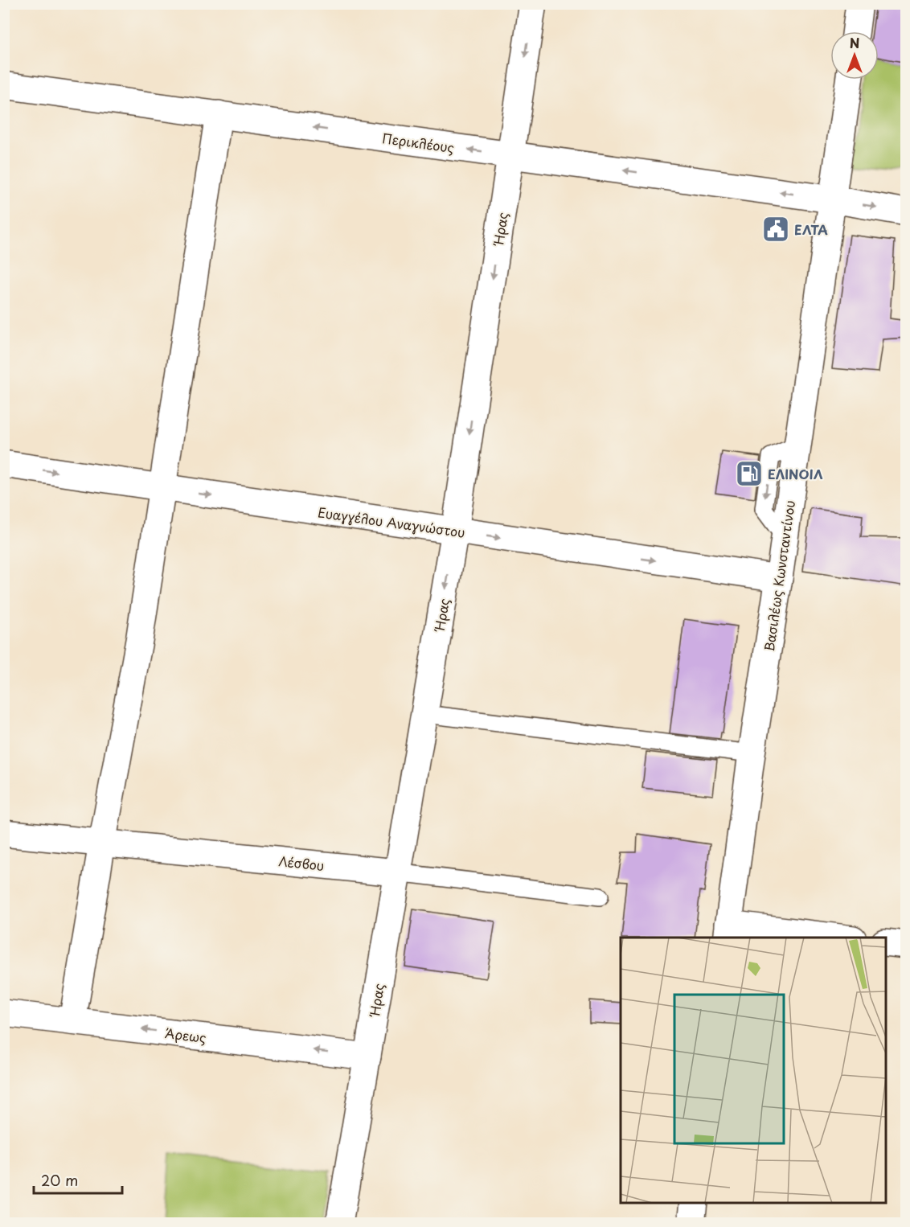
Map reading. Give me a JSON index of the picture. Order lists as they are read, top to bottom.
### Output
{
  "streets": {
    "street": [
      "Περικλέους",
      "Ήρας",
      "Ευαγγέλου Αναγνώστου",
      "Βασιλέως Κωνσταντίνου",
      "Λέσβου",
      "Άρεως"
    ]
  },
  "crossings": [
    ["Περικλέους", "Ήρας"],
    ["Περικλέους", "Βασιλέως Κωνσταντίνου"],
    ["Ήρας", "Ευαγγέλου Αναγνώστου"],
    ["Ήρας", "Λέσβου"],
    ["Ήρας", "Άρεως"],
    ["Ευαγγέλου Αναγνώστου", "Βασιλέως Κωνσταντίνου"]
  ],
  "one_way": ["Ήρας", "Ευαγγέλου Αναγνώστου", "Άρεως"],
  "places": {
    "public building": ["ΕΛΤΑ"],
    "fuel station": ["ΕΛΙΝΟΙΛ"]
  },
  "scale_bar": "20 m",
  "north": "top"
}
